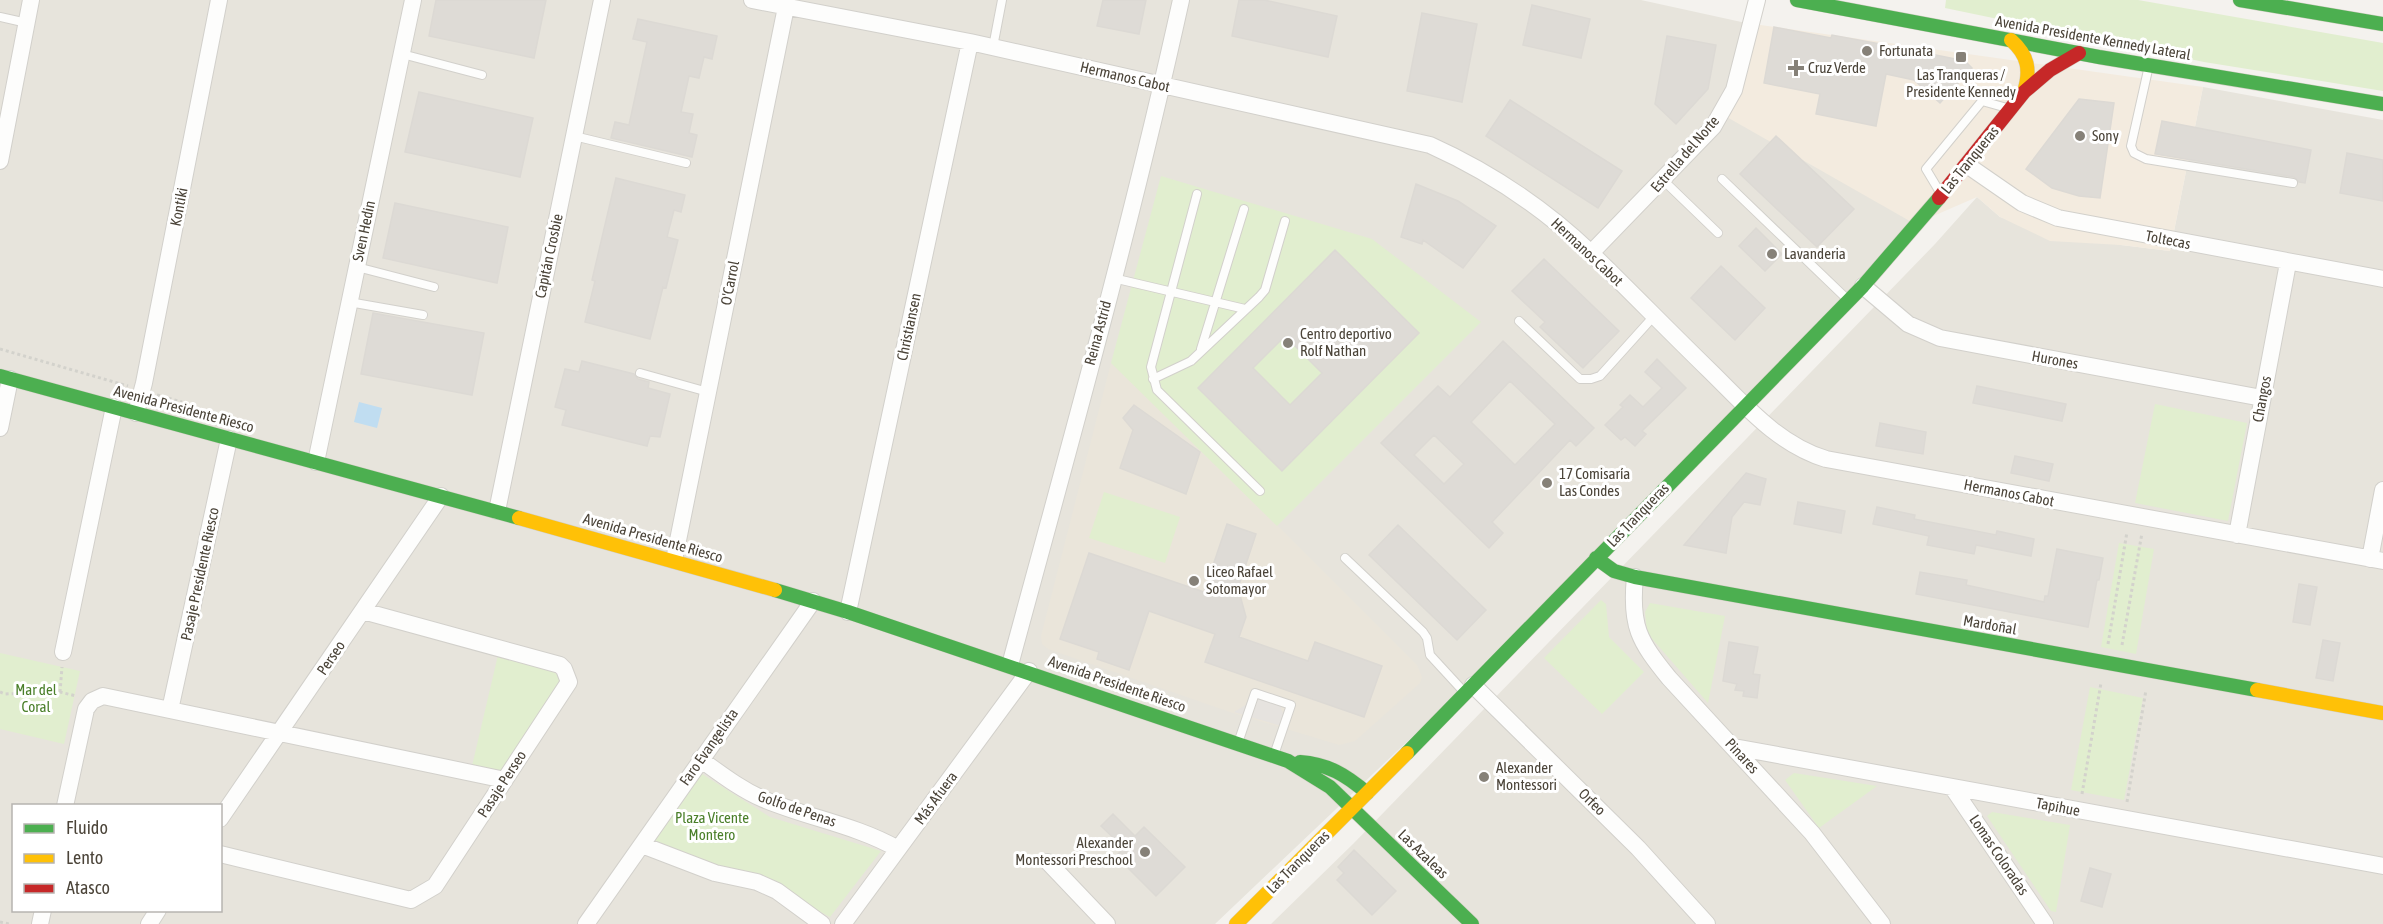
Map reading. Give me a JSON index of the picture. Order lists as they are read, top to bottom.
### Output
{
  "streets": {
    "main road": [
      "Avenida Presidente Kennedy Lateral",
      "Las Tranqueras",
      "Avenida Presidente Riesco",
      "Mardoñal",
      "Las Azaleas"
    ],
    "street": [
      "Hermanos Cabot",
      "Estrella del Norte",
      "Kontiki",
      "Sven Hedin",
      "Toltecas",
      "Capitán Crosbie",
      "O'Carrol",
      "Christiansen",
      "Reina Astrid",
      "Hurones",
      "Changos",
      "Pasaje Presidente Riesco",
      "Perseo",
      "Faro Evangelista",
      "Pinares",
      "Pasaje Perseo",
      "Más Afuera",
      "Orfeo",
      "Tapihue",
      "Golfo de Penas",
      "Lomas Coloradas"
    ]
  },
  "crossings": [
    ["Avenida Presidente Kennedy Lateral", "Las Tranqueras"],
    ["Hermanos Cabot", "Estrella del Norte"],
    ["Hermanos Cabot", "Las Tranqueras"],
    ["Hermanos Cabot", "O'Carrol"],
    ["Hermanos Cabot", "Christiansen"],
    ["Hermanos Cabot", "Reina Astrid"],
    ["Hermanos Cabot", "Changos"],
    ["Las Tranqueras", "Toltecas"],
    ["Las Tranqueras", "Hurones"],
    ["Las Tranqueras", "Avenida Presidente Riesco"],
    ["Las Tranqueras", "Mardoñal"],
    ["Las Tranqueras", "Orfeo"],
    ["Las Tranqueras", "Las Azaleas"],
    ["Kontiki", "Avenida Presidente Riesco"],
    ["Sven Hedin", "Avenida Presidente Riesco"],
    ["Toltecas", "Changos"],
    ["Capitán Crosbie", "Avenida Presidente Riesco"],
    ["O'Carrol", "Avenida Presidente Riesco"],
    ["Christiansen", "Avenida Presidente Riesco"],
    ["Reina Astrid", "Avenida Presidente Riesco"],
    ["Hurones", "Changos"],
    ["Avenida Presidente Riesco", "Pasaje Presidente Riesco"],
    ["Avenida Presidente Riesco", "Perseo"],
    ["Avenida Presidente Riesco", "Faro Evangelista"],
    ["Avenida Presidente Riesco", "Más Afuera"],
    ["Avenida Presidente Riesco", "Las Azaleas"],
    ["Mardoñal", "Pinares"],
    ["Perseo", "Pasaje Perseo"],
    ["Faro Evangelista", "Golfo de Penas"],
    ["Pinares", "Tapihue"],
    ["Más Afuera", "Golfo de Penas"],
    ["Tapihue", "Lomas Coloradas"]
  ],
  "parks": ["Mar del Coral", "Plaza Vicente Montero"],
  "places": {
    "other": [
      "Fortunata",
      "Sony",
      "Lavanderia",
      "Centro deportivo Rolf Nathan",
      "17 Comisaría Las Condes",
      "Liceo Rafael Sotomayor",
      "Alexander Montessori",
      "Alexander Montessori Preschool"
    ],
    "transit": ["Las Tranqueras / Presidente Kennedy"],
    "health": ["Cruz Verde"]
  },
  "legend": ["Fluido", "Lento", "Atasco"]
}
